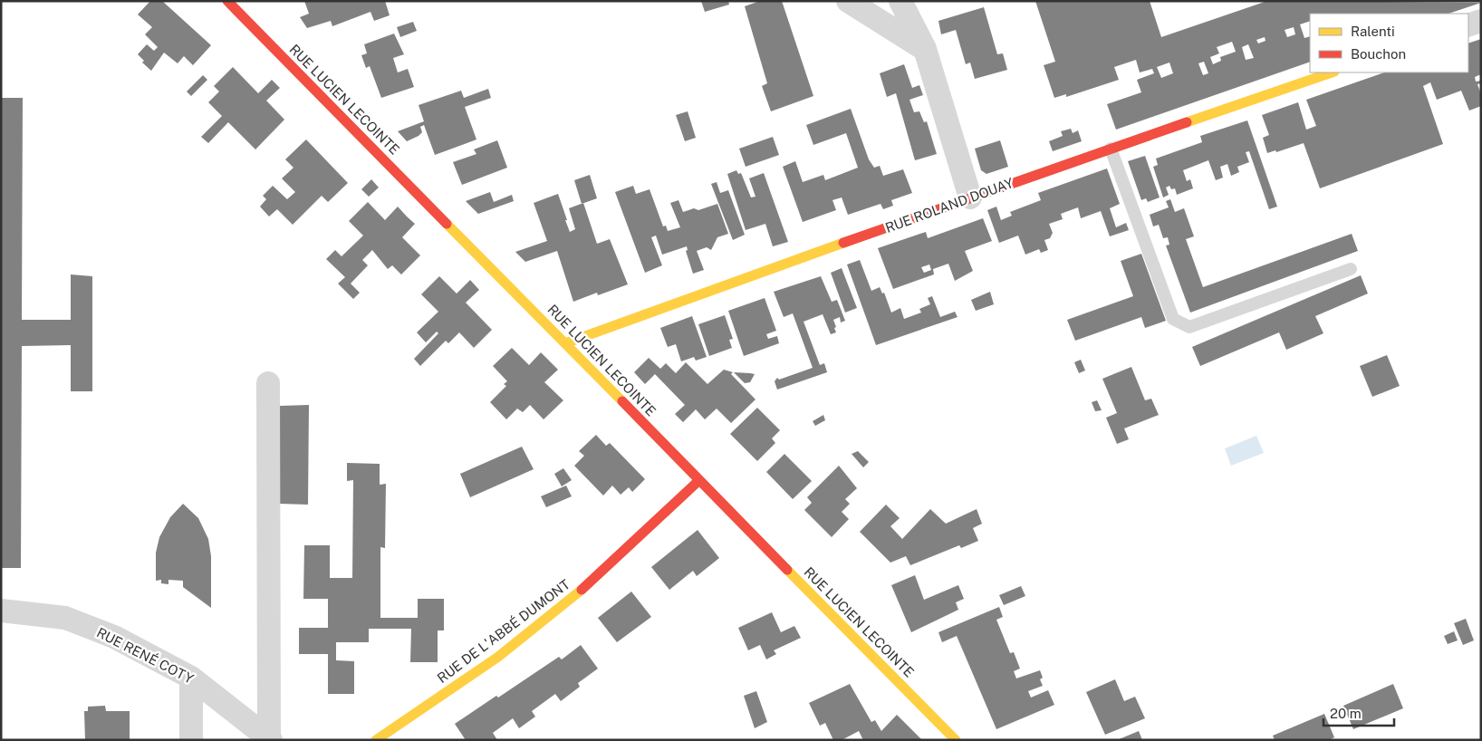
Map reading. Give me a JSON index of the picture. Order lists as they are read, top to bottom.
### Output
{
  "streets": {
    "street": [
      "RUE LUCIEN LECOINTE",
      "RUE ROLAND DOUAY",
      "RUE DE L'ABBÉ DUMONT",
      "RUE RENÉ COTY"
    ]
  },
  "crossings": [
    ["RUE LUCIEN LECOINTE", "RUE ROLAND DOUAY"],
    ["RUE LUCIEN LECOINTE", "RUE DE L'ABBÉ DUMONT"]
  ],
  "legend": ["Ralenti", "Bouchon"],
  "scale_bar": "20 m"
}
